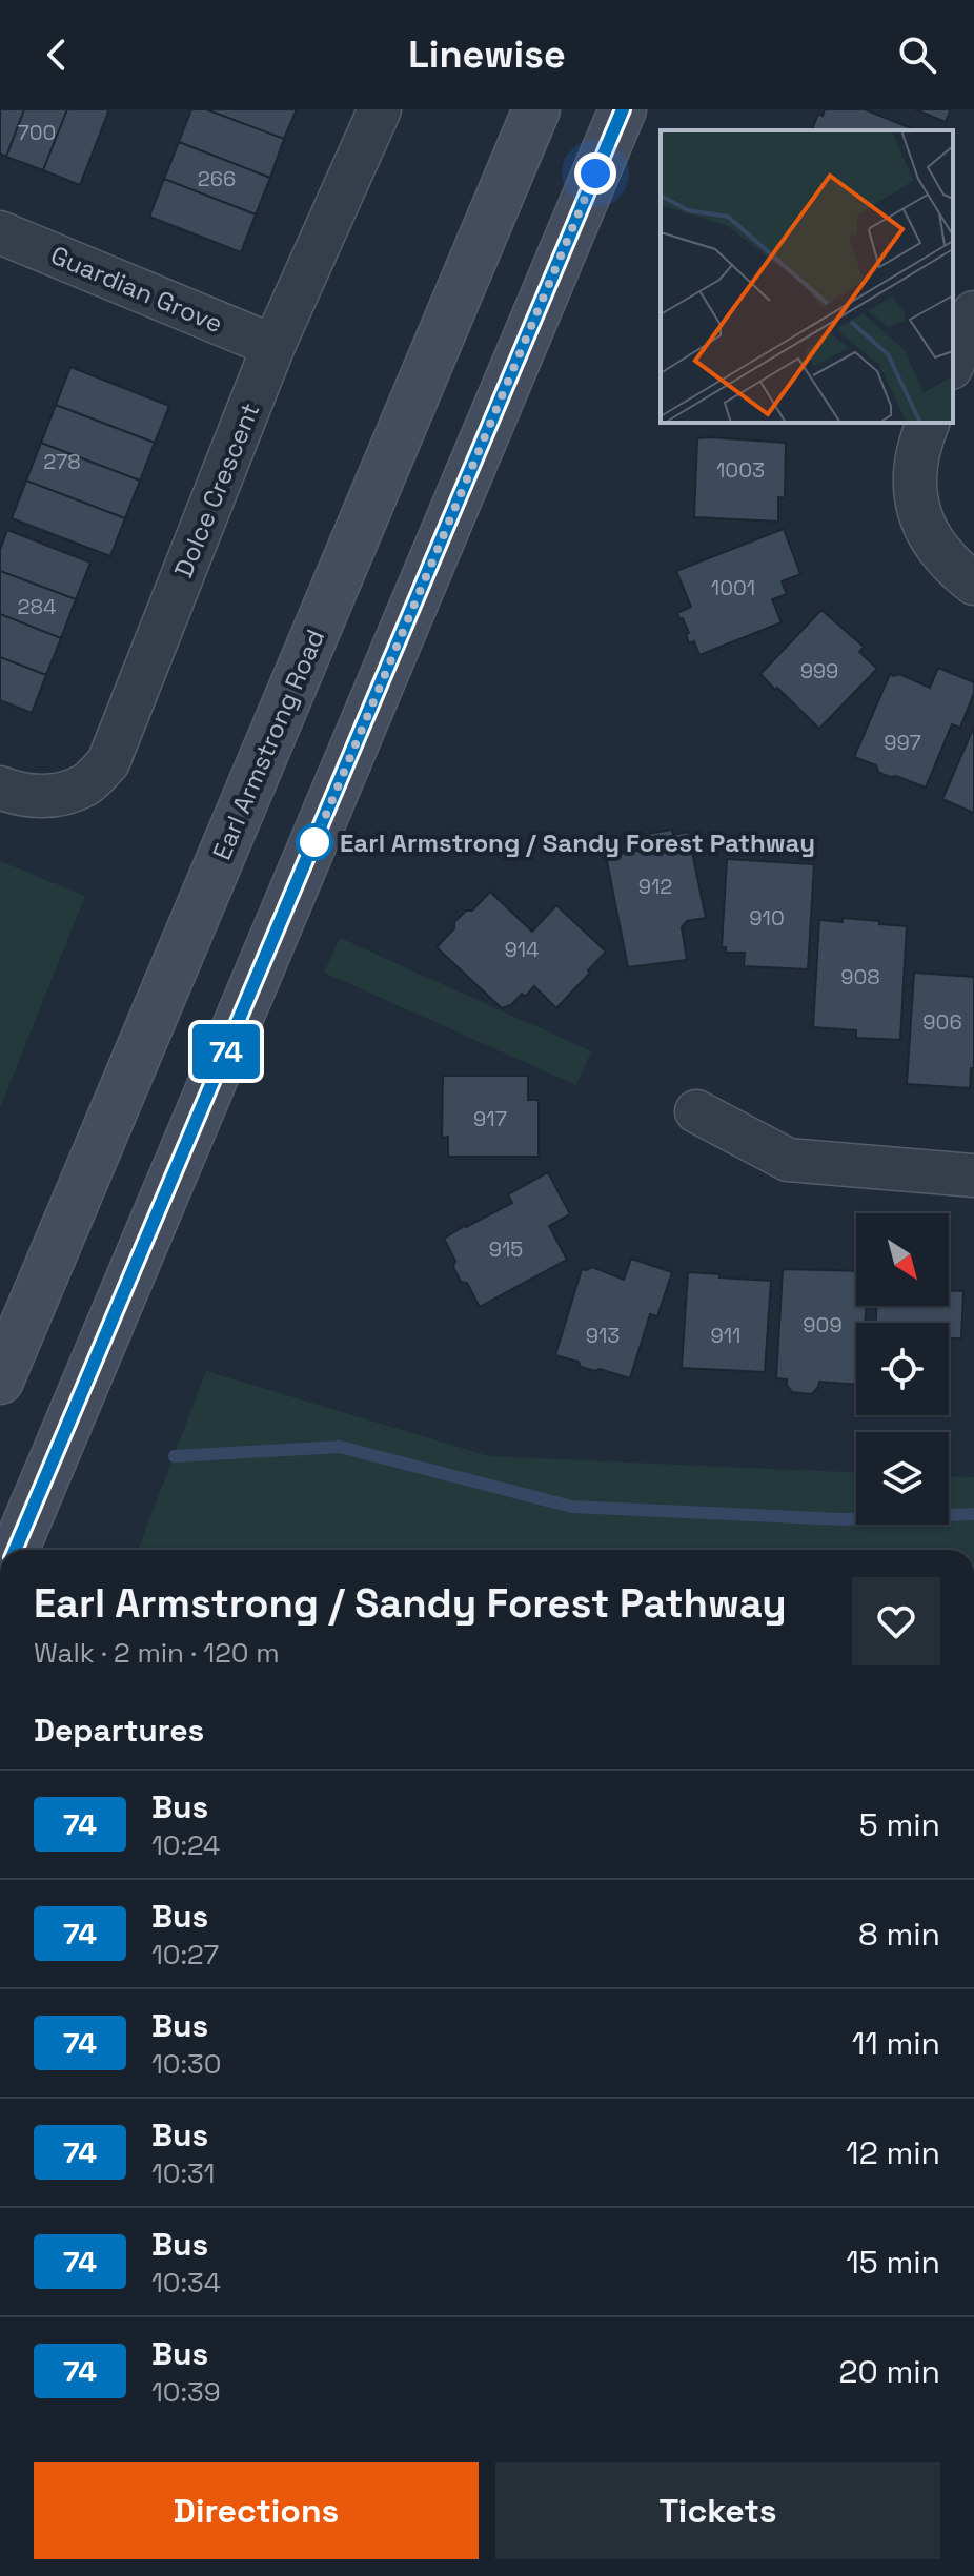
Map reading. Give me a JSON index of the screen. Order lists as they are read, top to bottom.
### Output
{
  "streets": {
    "main road": ["Earl Armstrong Road"],
    "street": ["Guardian Grove", "Dolce Crescent"]
  },
  "crossings": [
    ["Guardian Grove", "Dolce Crescent"]
  ],
  "places": ["Earl Armstrong / Sandy Forest Pathway"],
  "lines": ["bus line 74"],
  "house_numbers": [
    "700",
    "266",
    "278",
    "1003",
    "1001",
    "284",
    "999",
    "997",
    "912",
    "910",
    "914",
    "908",
    "906",
    "917",
    "915",
    "909",
    "913",
    "911"
  ],
  "north": "bottom right",
  "page": {
    "header": "Linewise",
    "on_map": "74",
    "heading": [
      ["Earl Armstrong / Sandy Forest Pathway", "Walk · 2 min · 120 m"],
      "Departures"
    ],
    "list": [
      {
        "mark": "74",
        "name": "Bus",
        "note": "10:24",
        "value": "5 min"
      },
      {
        "mark": "74",
        "name": "Bus",
        "note": "10:27",
        "value": "8 min"
      },
      {
        "mark": "74",
        "name": "Bus",
        "note": "10:30",
        "value": "11 min"
      },
      {
        "mark": "74",
        "name": "Bus",
        "note": "10:31",
        "value": "12 min"
      },
      {
        "mark": "74",
        "name": "Bus",
        "note": "10:34",
        "value": "15 min"
      },
      {
        "mark": "74",
        "name": "Bus",
        "note": "10:39",
        "value": "20 min"
      }
    ],
    "buttons": ["Directions", "Tickets"]
  }
}
